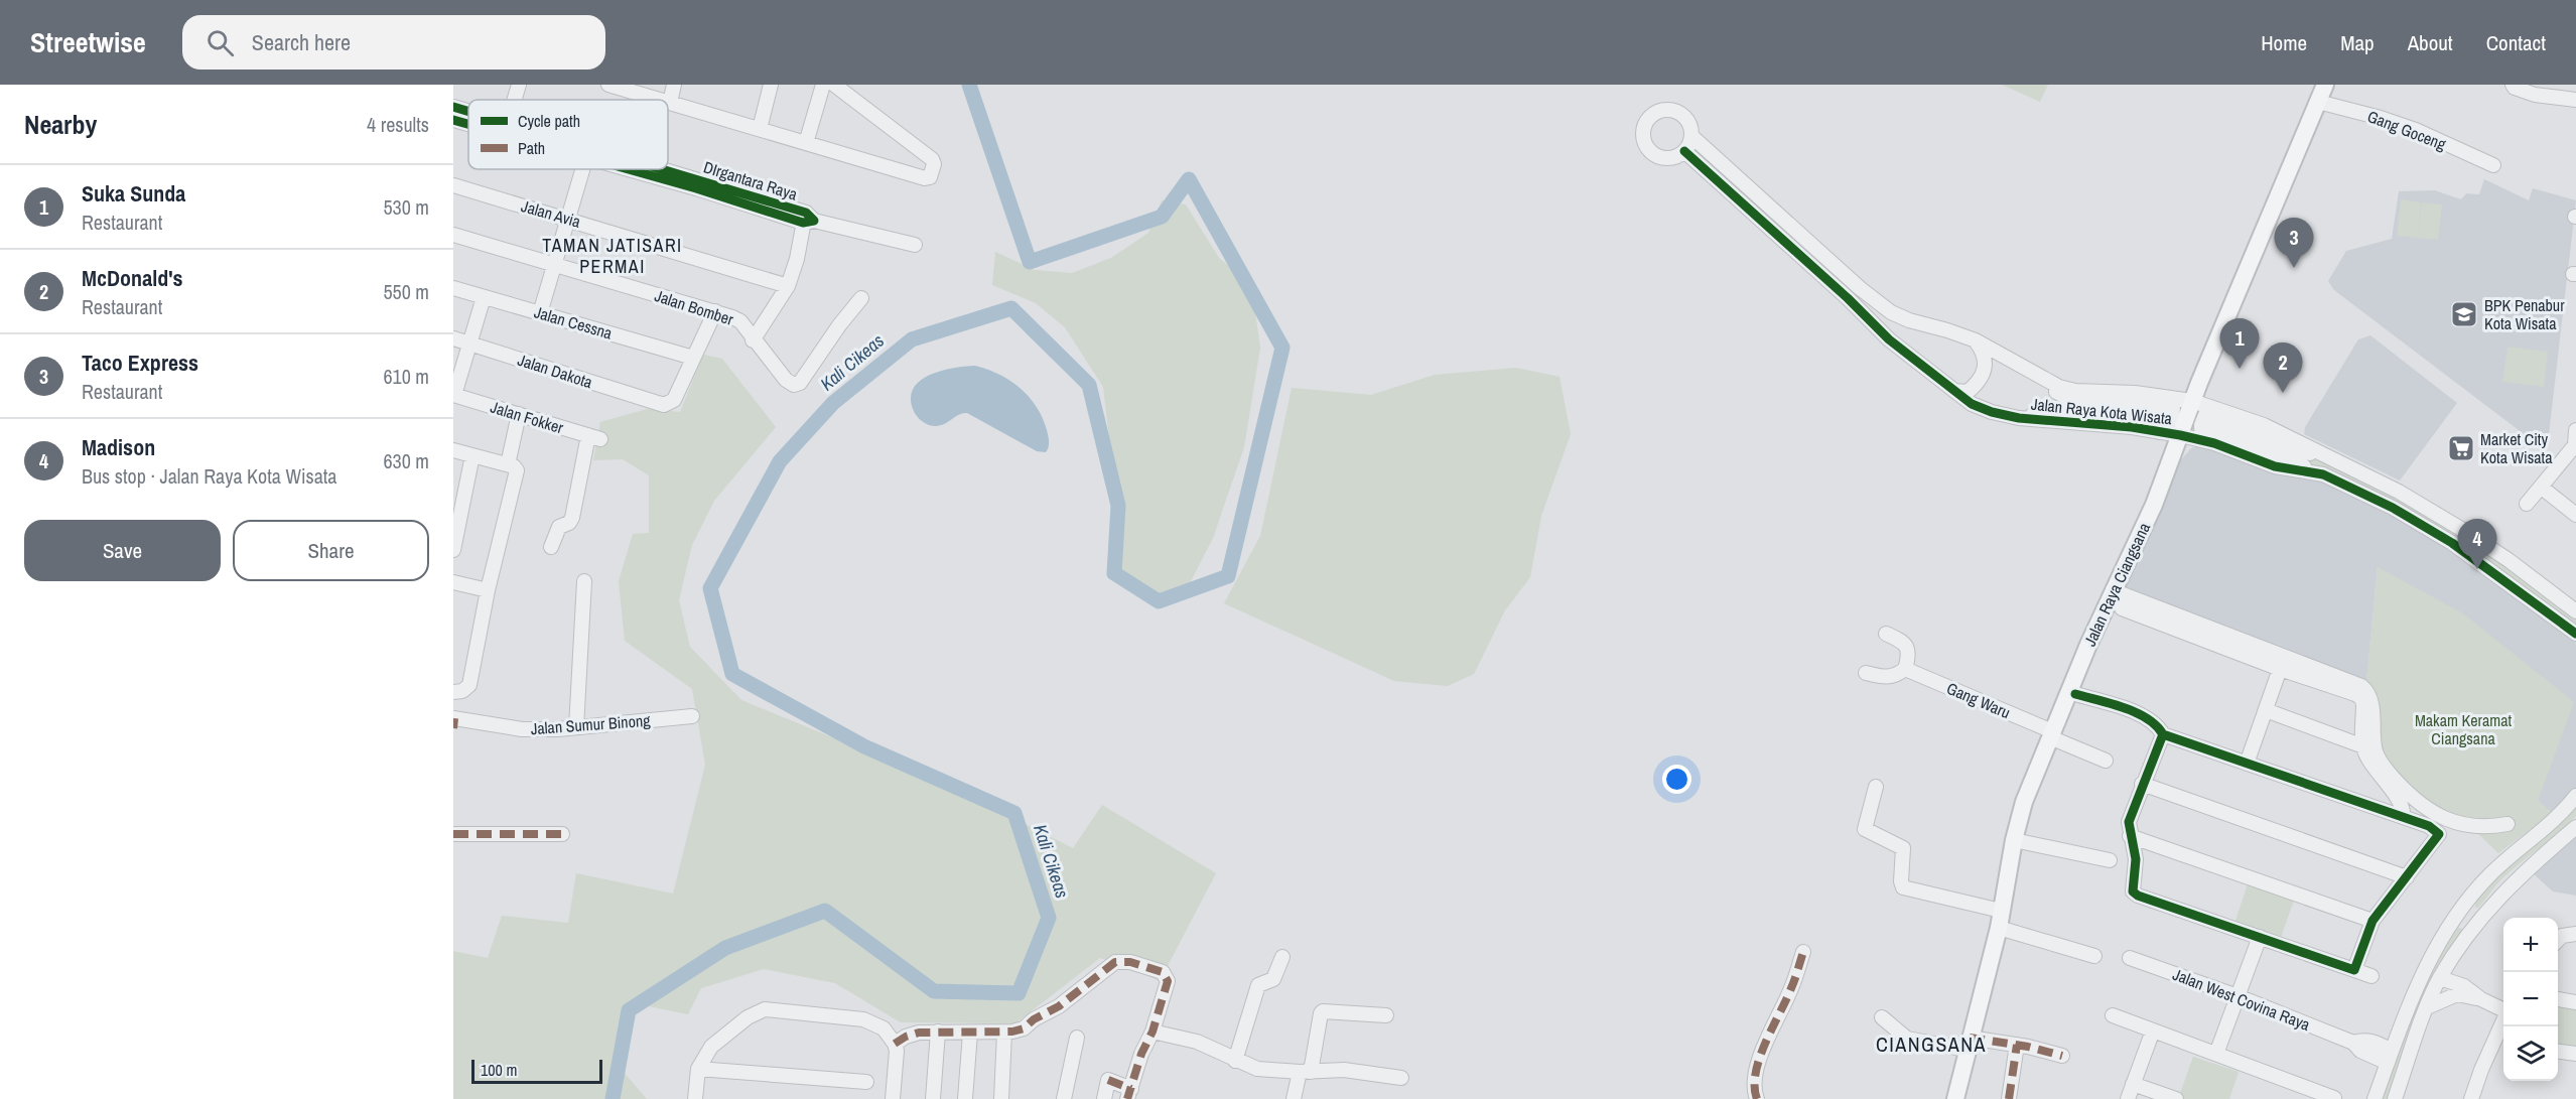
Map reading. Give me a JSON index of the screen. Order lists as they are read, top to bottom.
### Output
{
  "streets": {
    "main road": ["Jalan Raya Ciangsana"],
    "street": [
      "Gang Goceng",
      "DIrgantara Raya",
      "Jalan Avia",
      "Jalan Bomber",
      "Jalan Cessna",
      "Jalan Dakota",
      "Jalan Raya Kota Wisata",
      "Jalan Fokker",
      "Gang Waru",
      "Jalan Sumur Binong",
      "Jalan West Covina Raya"
    ]
  },
  "crossings": [
    ["Gang Goceng", "Jalan Raya Ciangsana"],
    ["Jalan Cessna", "Jalan Dakota"],
    ["Jalan Raya Kota Wisata", "Jalan Raya Ciangsana"],
    ["Jalan Raya Ciangsana", "Gang Waru"]
  ],
  "districts": ["TAMAN JATISARI PERMAI", "CIANGSANA"],
  "water": ["Kali Cikeas"],
  "parks": ["Makam Keramat Ciangsana"],
  "places": {
    "school or university": ["BPK Penabur Kota Wisata"],
    "supermarket": ["Market City Kota Wisata"]
  },
  "legend": ["Cycle path", "Path"],
  "scale_bar": "100 m",
  "page": {
    "header": "Streetwise",
    "search": "Search here",
    "nav": [
      "Home",
      "Map",
      "About",
      "Contact"
    ],
    "heading": ["Nearby", "4 results"],
    "list": [
      {
        "mark": "1",
        "name": "Suka Sunda",
        "note": "Restaurant",
        "value": "530 m"
      },
      {
        "mark": "2",
        "name": "McDonald's",
        "note": "Restaurant",
        "value": "550 m"
      },
      {
        "mark": "3",
        "name": "Taco Express",
        "note": "Restaurant",
        "value": "610 m"
      },
      {
        "mark": "4",
        "name": "Madison",
        "note": "Bus stop · Jalan Raya Kota Wisata",
        "value": "630 m"
      }
    ],
    "pins": [
      "3",
      "1",
      "2",
      "4"
    ],
    "buttons": ["Save", "Share"],
    "map_buttons": ["+", "−"],
    "scale": "100 m"
  }
}
